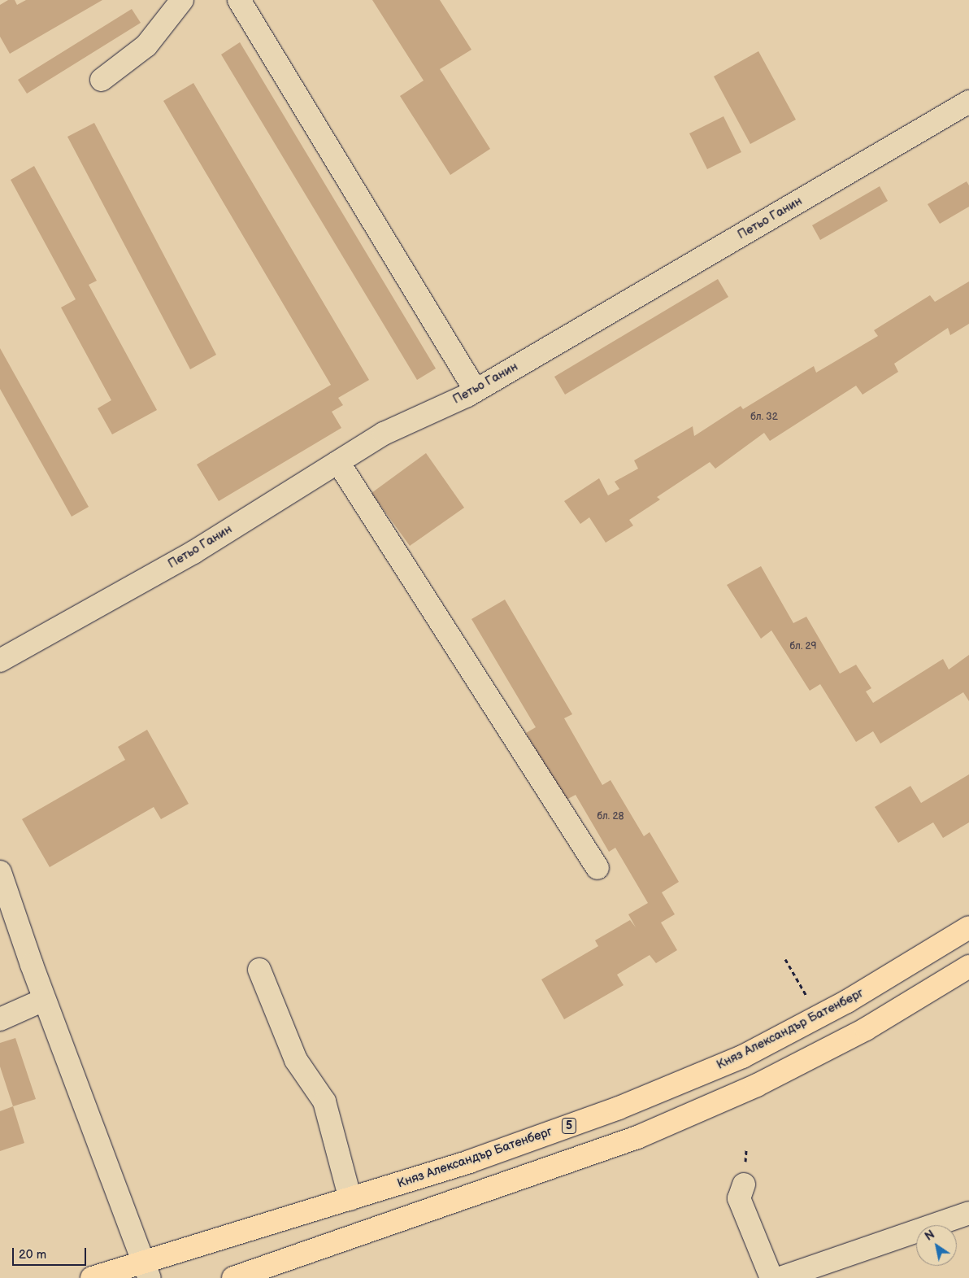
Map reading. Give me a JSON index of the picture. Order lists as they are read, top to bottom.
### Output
{
  "streets": {
    "main road": ["Княз Александър Батенберг", "5"],
    "street": ["Петьо Ганин"]
  },
  "house_numbers": ["бл. 32", "бл. 29", "бл. 28"],
  "scale_bar": "20 m",
  "north": "top left"
}
